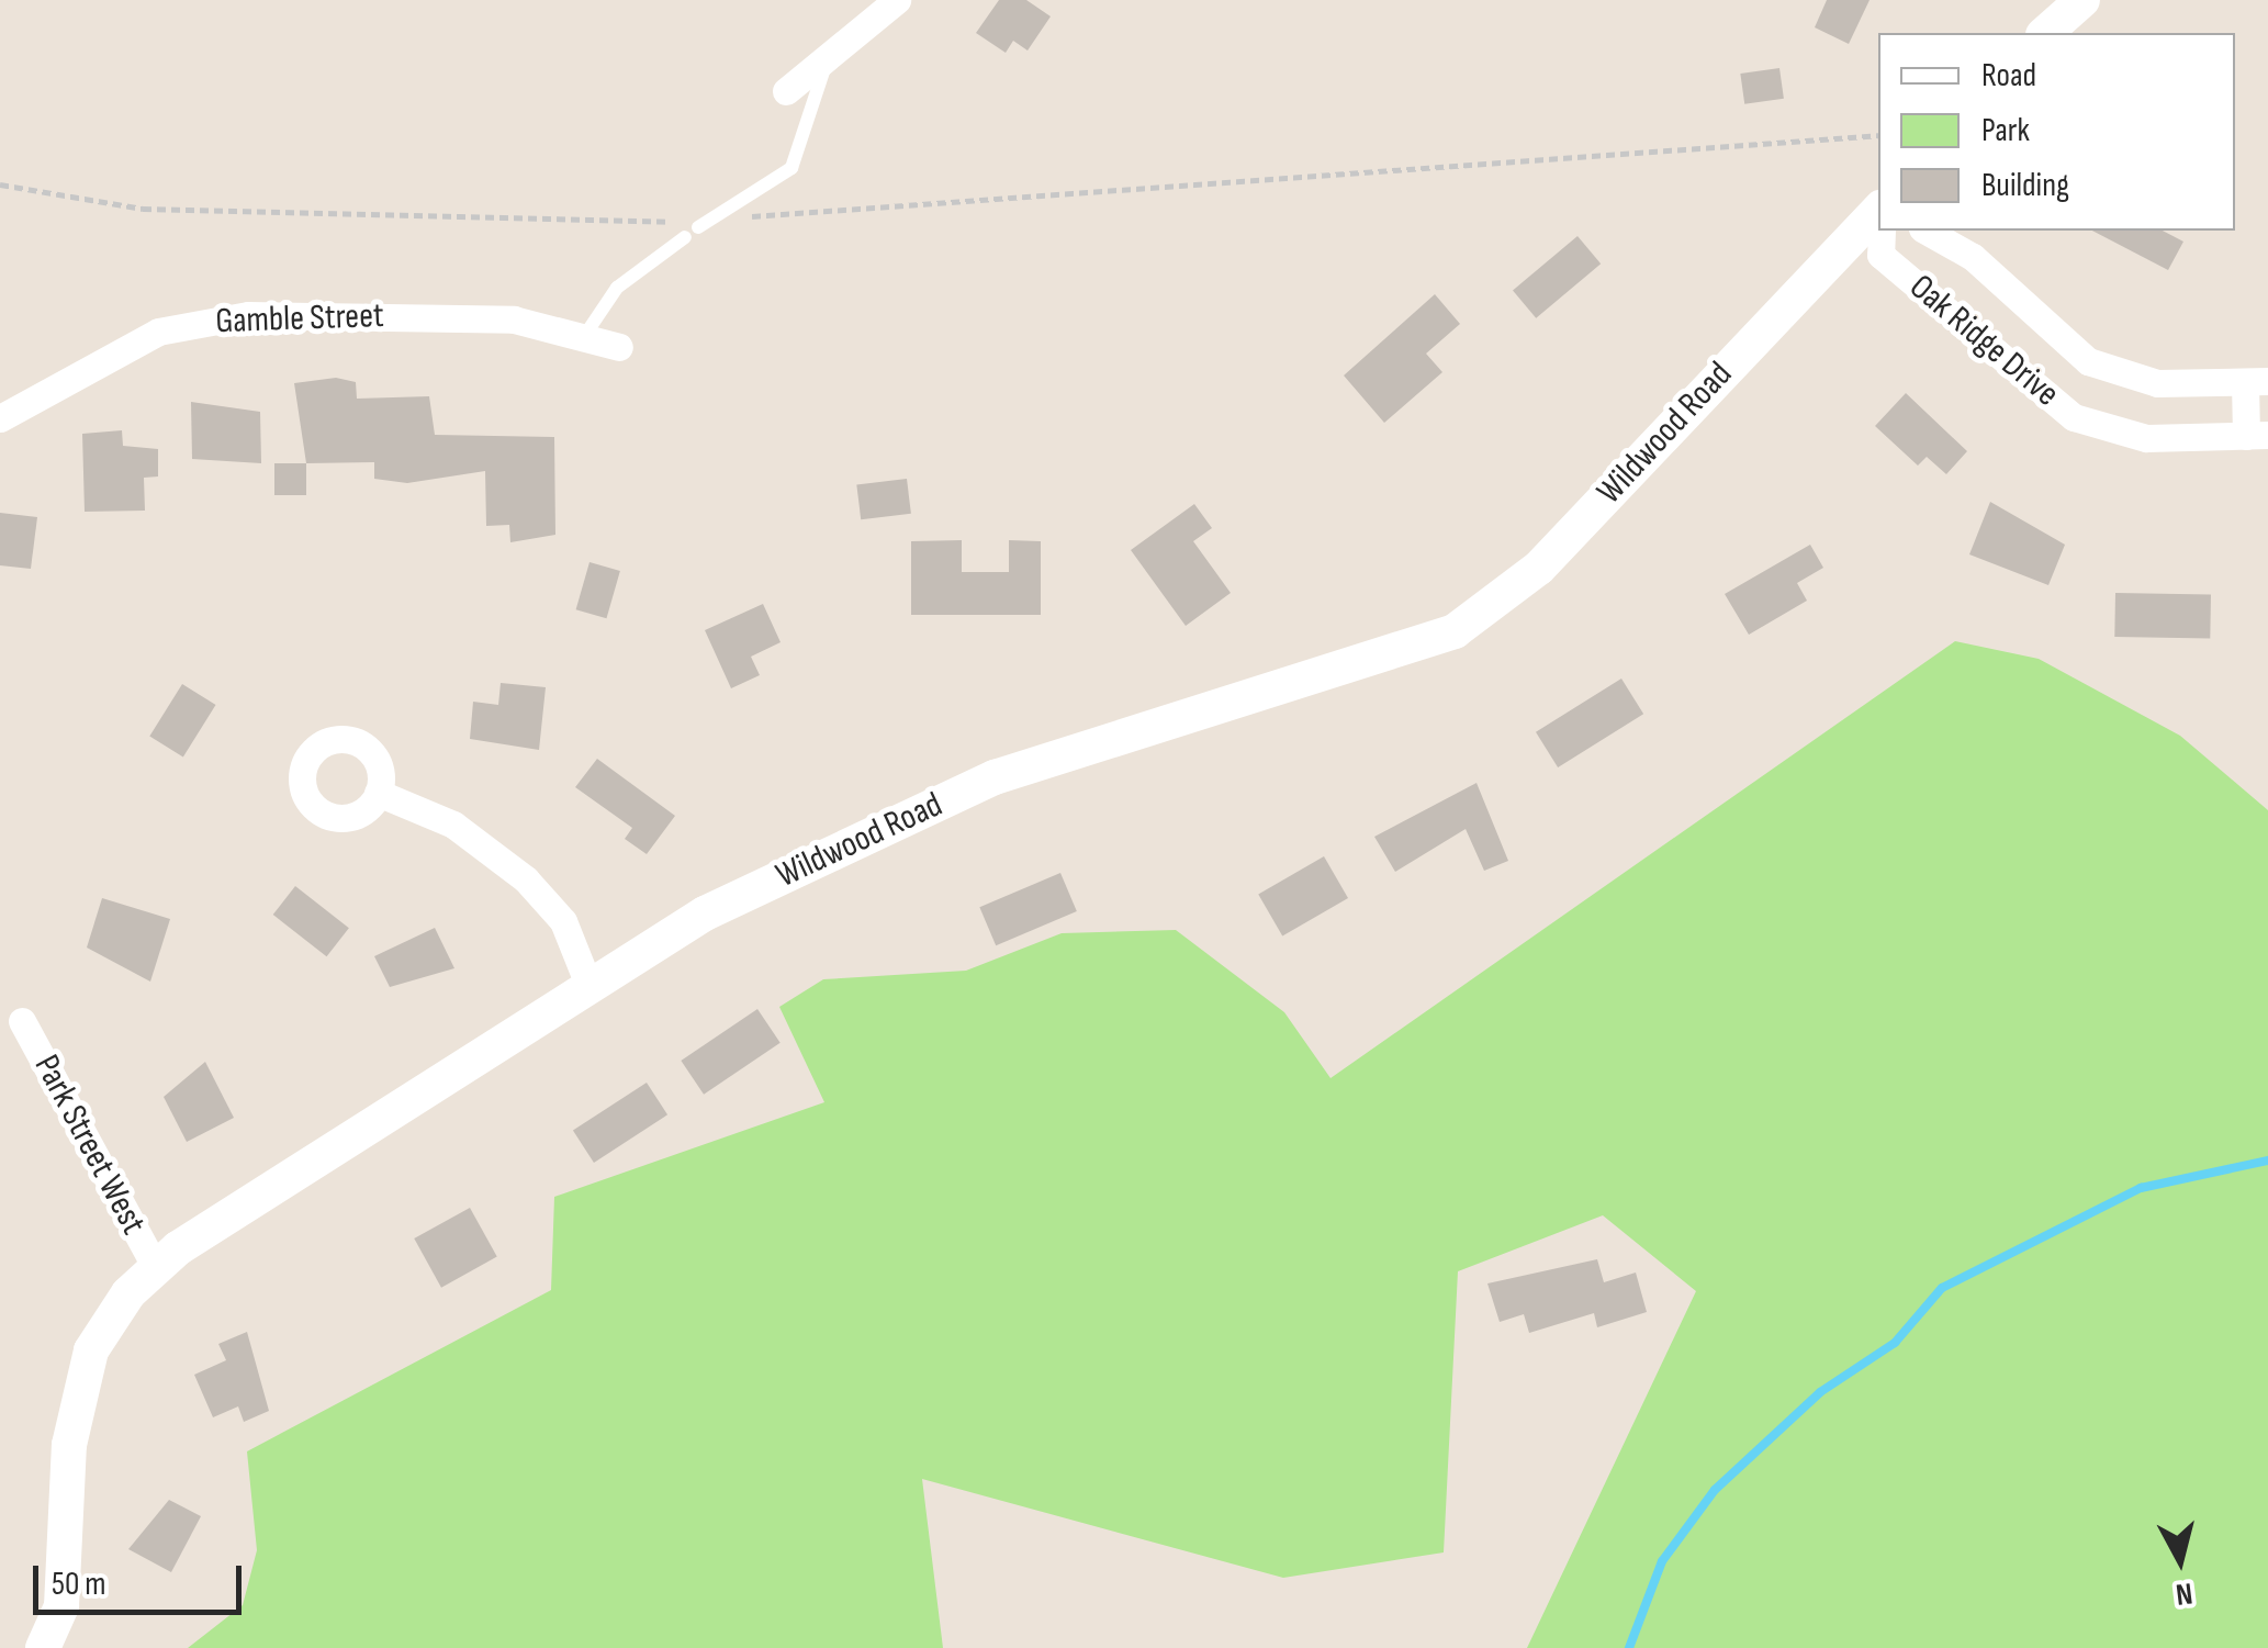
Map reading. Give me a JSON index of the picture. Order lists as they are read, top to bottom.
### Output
{
  "streets": {
    "street": [
      "Gamble Street",
      "Oak Ridge Drive",
      "Wildwood Road",
      "Park Street West"
    ]
  },
  "crossings": [
    ["Wildwood Road", "Park Street West"]
  ],
  "legend": ["Road", "Park", "Building"],
  "scale_bar": "50 m",
  "north": "bottom"
}
